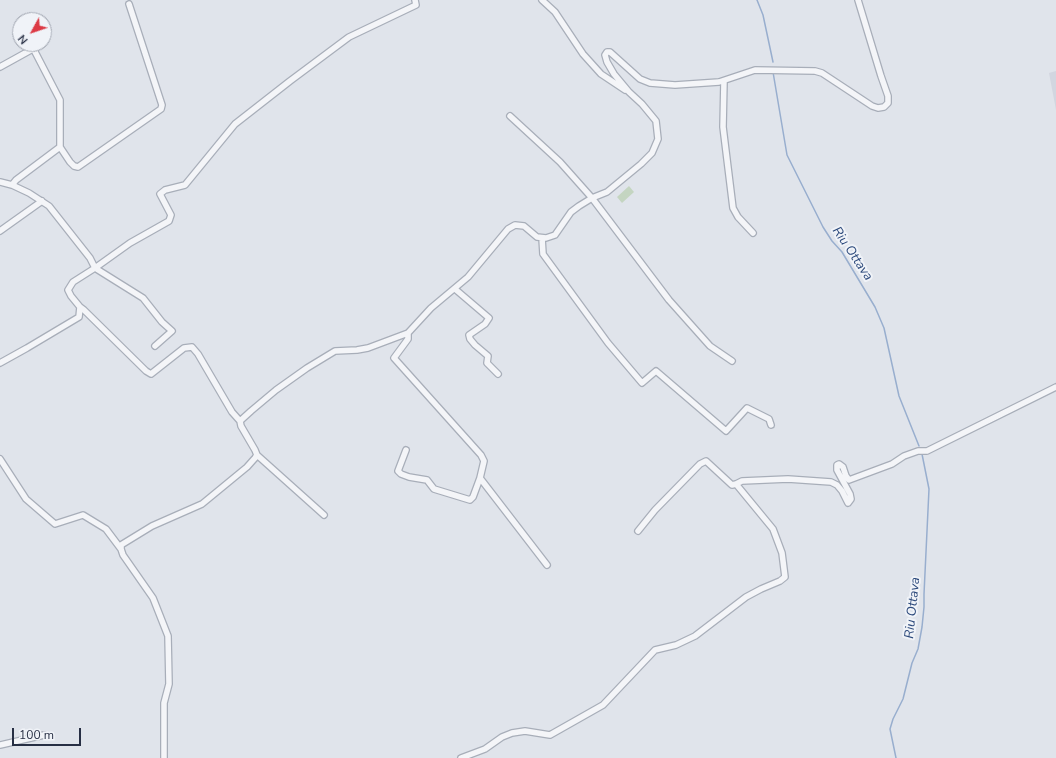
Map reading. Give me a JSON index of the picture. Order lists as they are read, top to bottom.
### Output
{
  "water": ["Riu Ottava"],
  "scale_bar": "100 m",
  "north": "bottom left"
}
